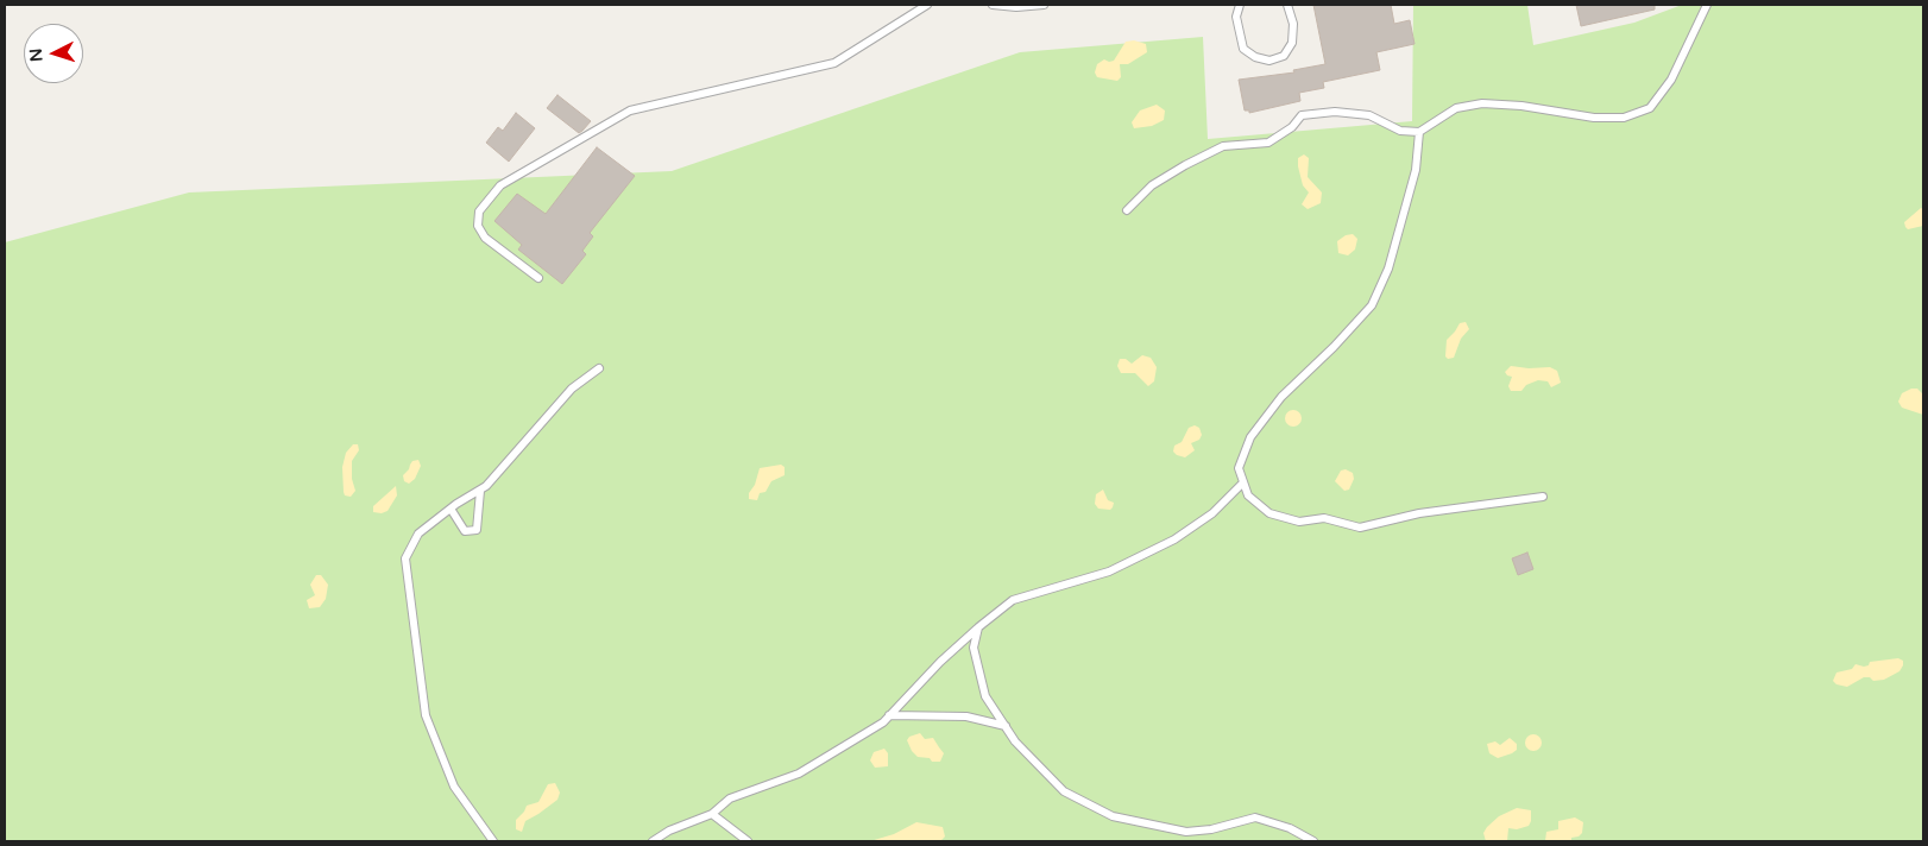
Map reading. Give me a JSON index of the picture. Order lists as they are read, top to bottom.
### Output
{
  "north": "left"
}
